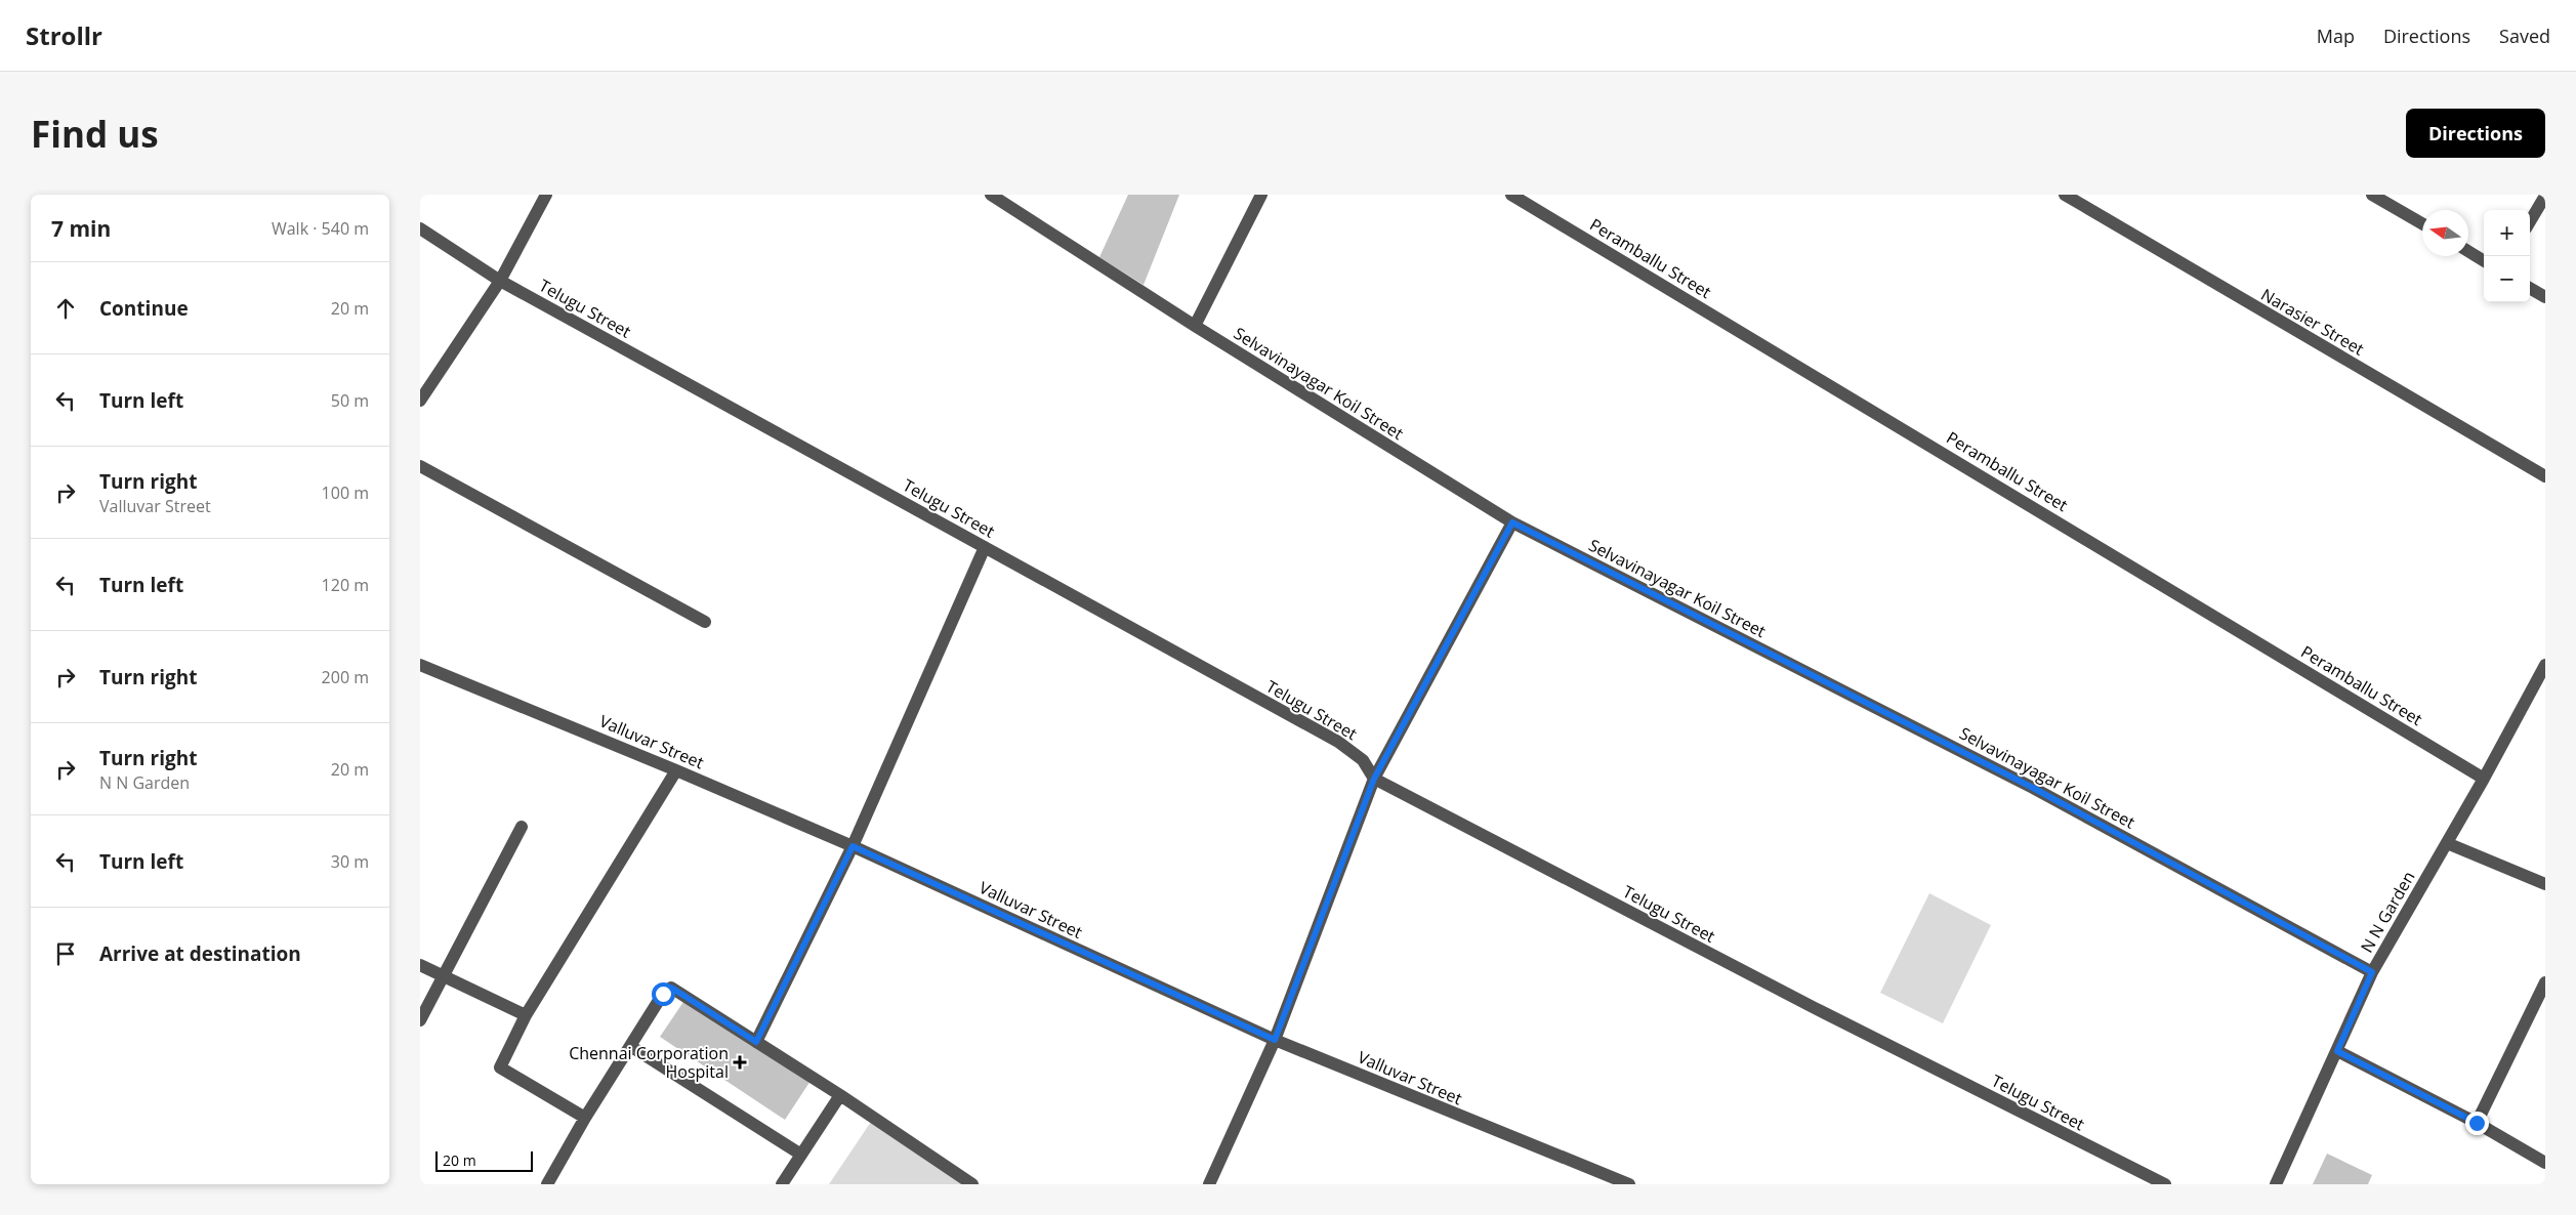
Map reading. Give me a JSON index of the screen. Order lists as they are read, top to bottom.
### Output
{
  "streets": {
    "street": [
      "Peramballu Street",
      "Telugu Street",
      "Narasier Street",
      "Selvavinayagar Koil Street",
      "Valluvar Street",
      "N N Garden"
    ]
  },
  "crossings": [
    ["Peramballu Street", "N N Garden"],
    ["Selvavinayagar Koil Street", "N N Garden"]
  ],
  "places": {
    "health": ["Chennai Corporation Hospital"]
  },
  "scale_bar": "20 m",
  "north": "left",
  "page": {
    "header": "Strollr",
    "nav": ["Map", "Directions", "Saved"],
    "buttons": "Directions",
    "title": "Find us",
    "heading": ["7 min", "Walk · 540 m"],
    "map_buttons": ["+", "−"],
    "list": [
      ["Continue", "20 m"],
      ["Turn left", "50 m"],
      ["Turn right", "Valluvar Street", "100 m"],
      ["Turn left", "120 m"],
      ["Turn right", "200 m"],
      ["Turn right", "N N Garden", "20 m"],
      ["Turn left", "30 m"],
      "Arrive at destination"
    ],
    "scale": "20 m"
  }
}
